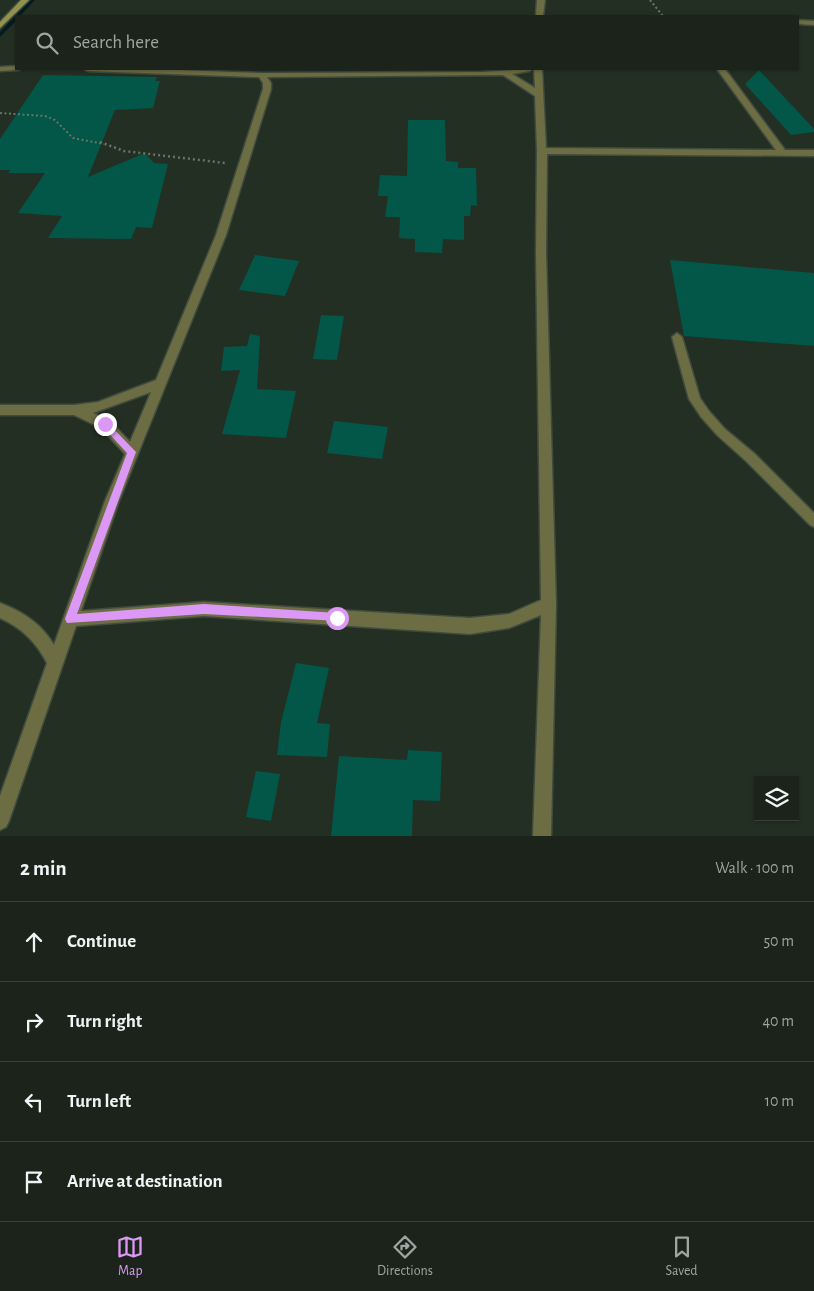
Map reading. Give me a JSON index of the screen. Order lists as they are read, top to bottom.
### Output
{
  "page": {
    "search": "Search here",
    "heading": ["2 min", "Walk · 100 m"],
    "list": [
      ["Continue", "50 m"],
      ["Turn right", "40 m"],
      ["Turn left", "10 m"],
      "Arrive at destination"
    ],
    "nav": ["Map", "Directions", "Saved"]
  }
}
